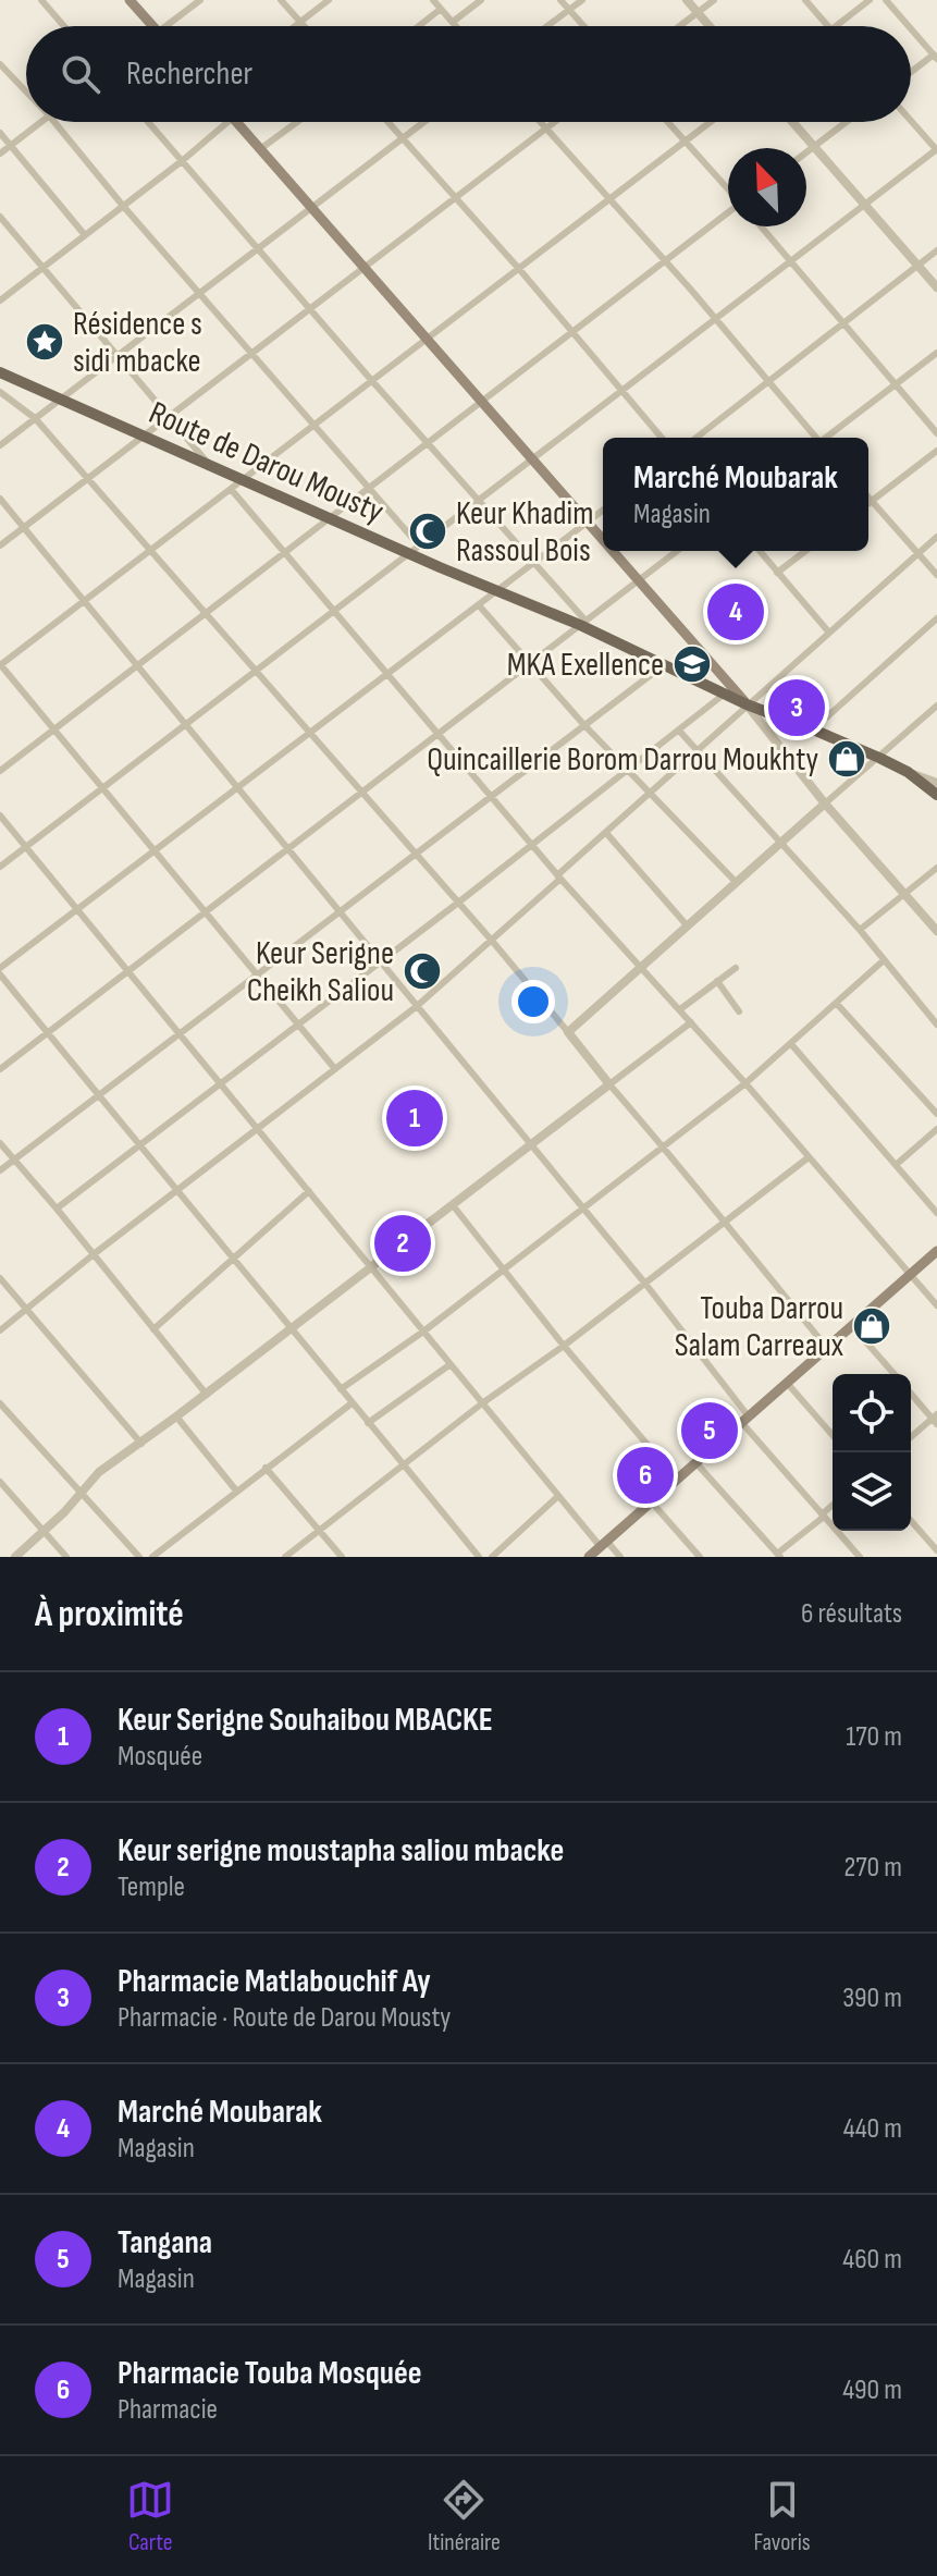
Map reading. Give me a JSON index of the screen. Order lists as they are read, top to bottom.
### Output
{
  "streets": {
    "main road": ["Route de Darou Mousty"]
  },
  "places": {
    "place": ["Résidence s sidi mbacke"],
    "mosque": ["Keur Khadim Rassoul Bois", "Keur Serigne Cheikh Saliou"],
    "school or university": ["MKA Exellence"],
    "shop": ["Quincaillerie Borom Darrou Moukhty", "Touba Darrou Salam Carreaux"]
  },
  "north": "top left",
  "page": {
    "search": "Rechercher",
    "popup": ["Marché Moubarak", "Magasin"],
    "pins": [
      "4",
      "3",
      "1",
      "2",
      "5",
      "6"
    ],
    "heading": ["À proximité", "6 résultats"],
    "list": [
      {
        "mark": "1",
        "name": "Keur Serigne Souhaibou MBACKE",
        "note": "Mosquée",
        "value": "170 m"
      },
      {
        "mark": "2",
        "name": "Keur serigne moustapha saliou mbacke",
        "note": "Temple",
        "value": "270 m"
      },
      {
        "mark": "3",
        "name": "Pharmacie Matlabouchif Ay",
        "note": "Pharmacie · Route de Darou Mousty",
        "value": "390 m"
      },
      {
        "mark": "4",
        "name": "Marché Moubarak",
        "note": "Magasin",
        "value": "440 m"
      },
      {
        "mark": "5",
        "name": "Tangana",
        "note": "Magasin",
        "value": "460 m"
      },
      {
        "mark": "6",
        "name": "Pharmacie Touba Mosquée",
        "note": "Pharmacie",
        "value": "490 m"
      }
    ],
    "nav": ["Carte", "Itinéraire", "Favoris"]
  }
}
